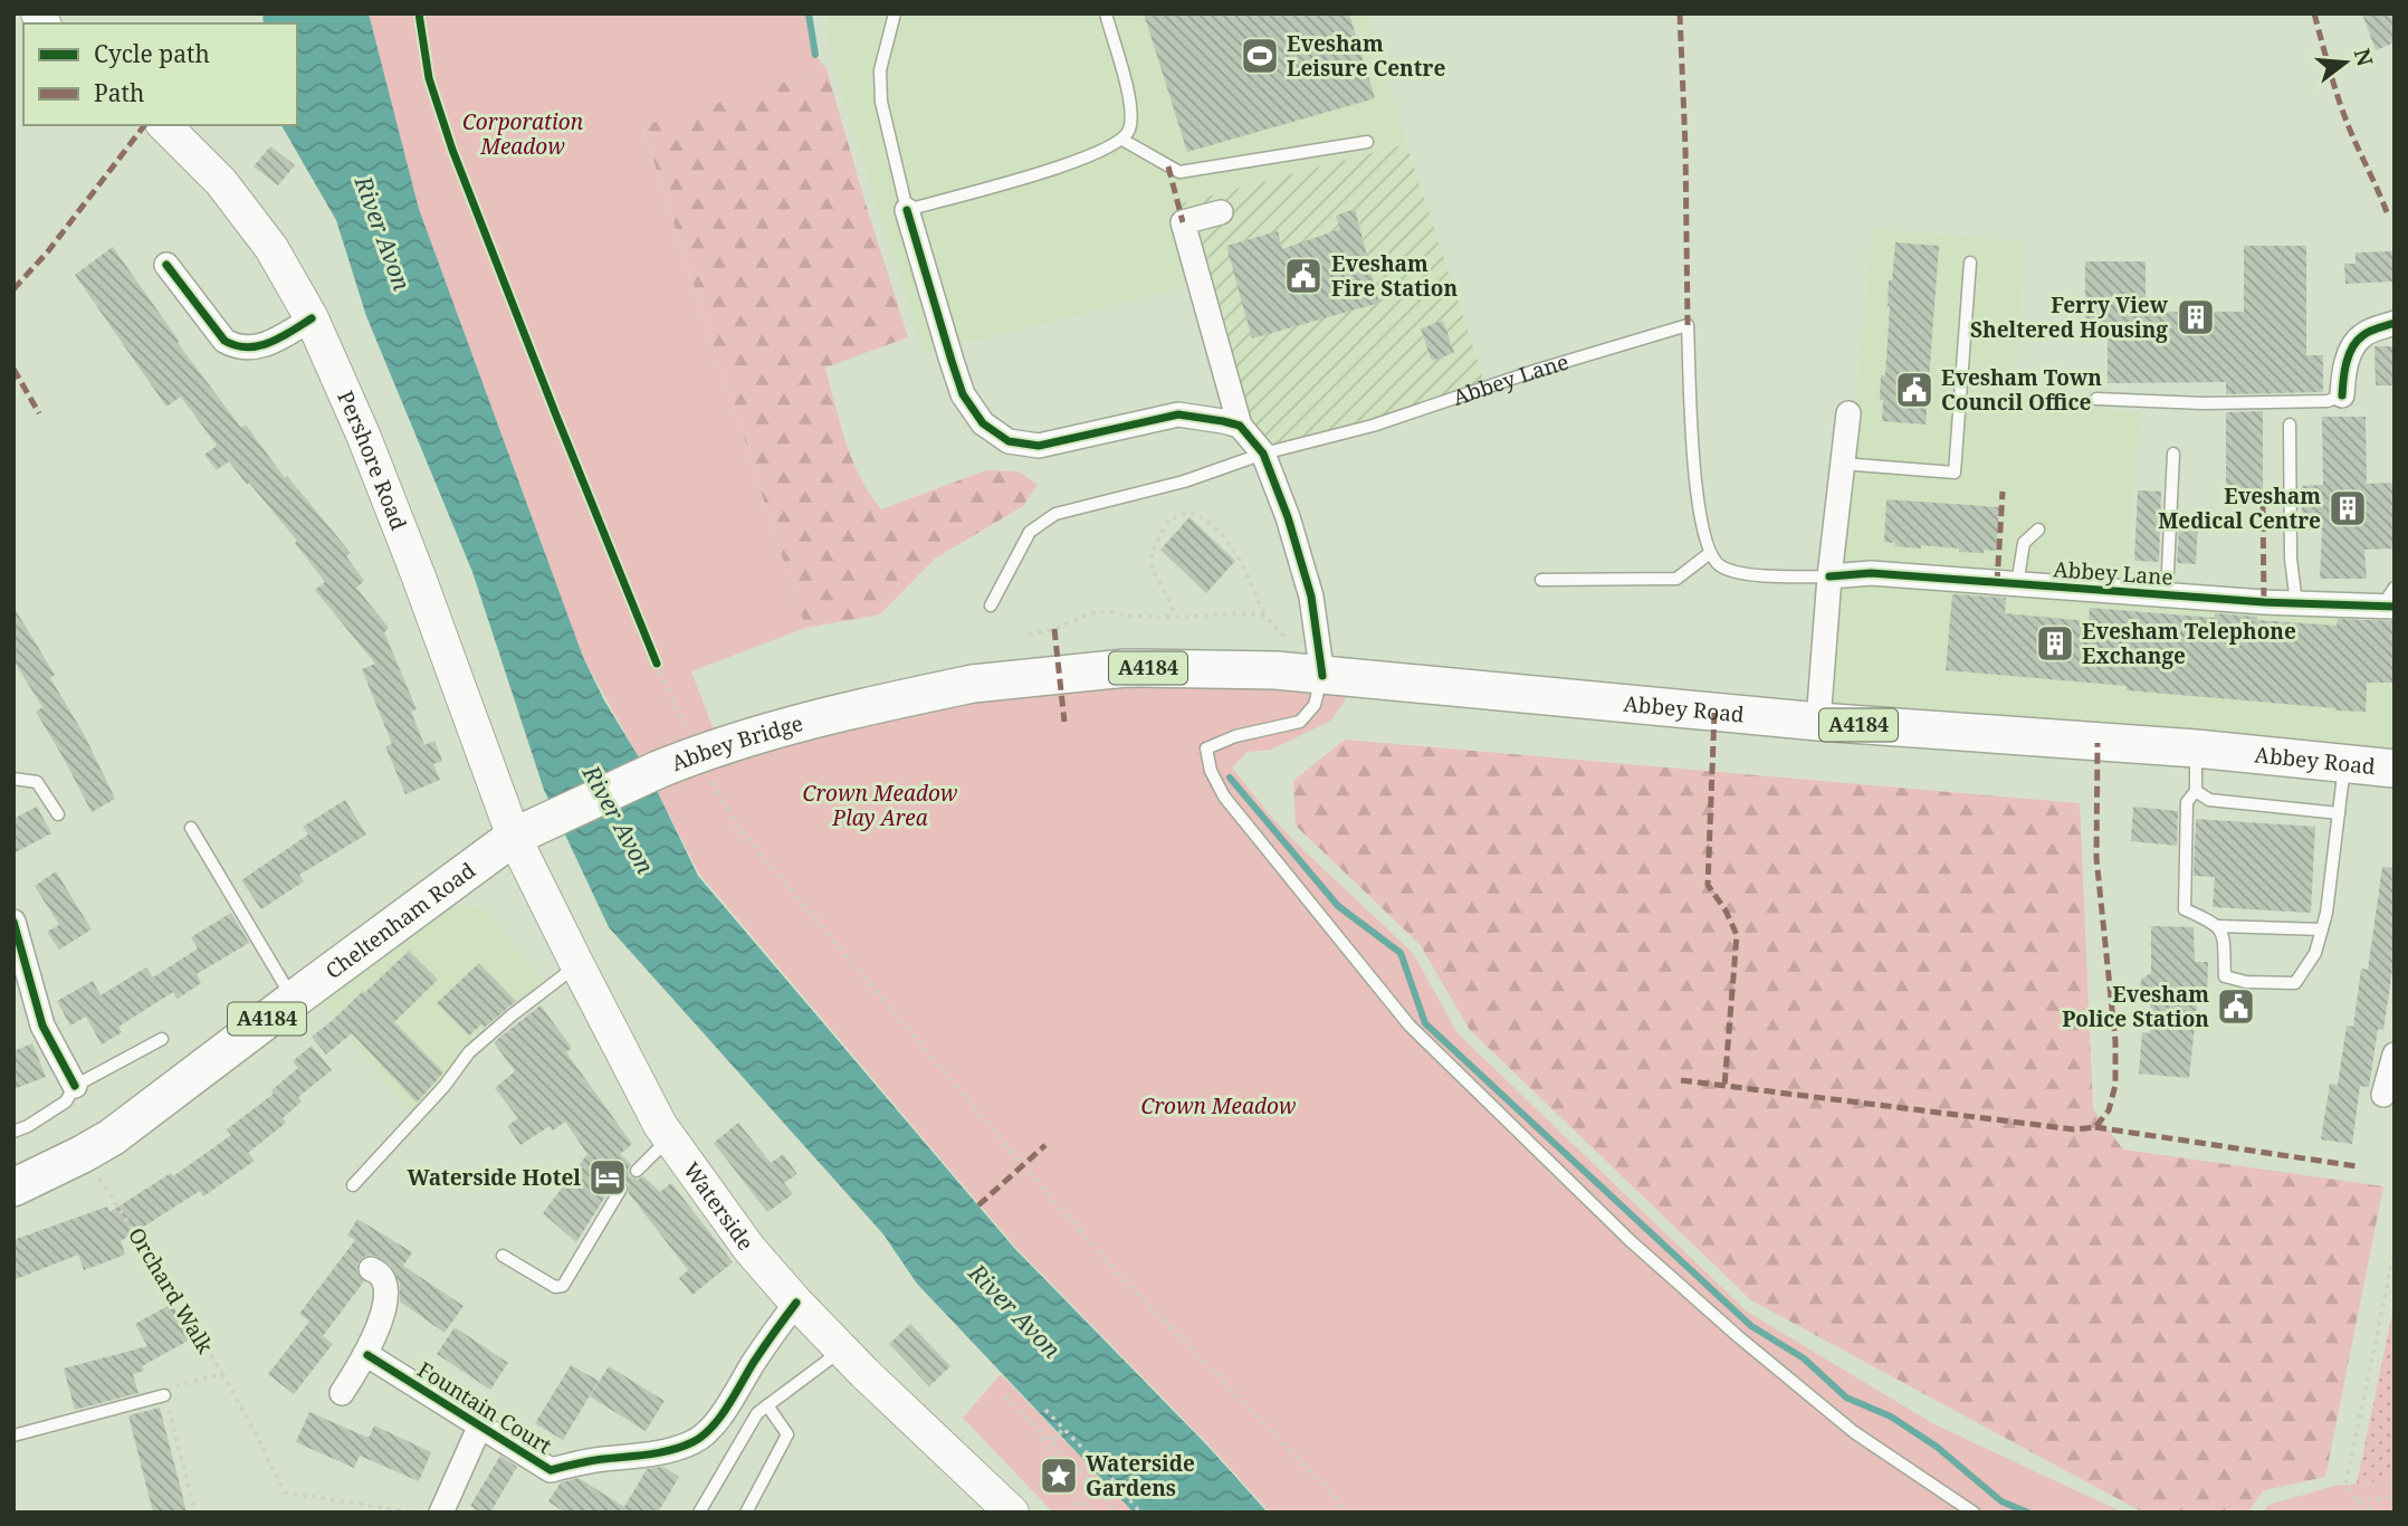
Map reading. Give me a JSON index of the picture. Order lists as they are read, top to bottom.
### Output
{
  "streets": {
    "main road": [
      "Pershore Road",
      "A4184",
      "Abbey Road",
      "Abbey Bridge",
      "Cheltenham Road",
      "Waterside"
    ],
    "street": ["Abbey Lane", "Fountain Court"],
    "path": ["Orchard Walk"]
  },
  "crossings": [
    ["Pershore Road", "Abbey Bridge"],
    ["Pershore Road", "Cheltenham Road"],
    ["Pershore Road", "Waterside"],
    ["Abbey Road", "Abbey Bridge"],
    ["Abbey Bridge", "Cheltenham Road"],
    ["Abbey Bridge", "Waterside"],
    ["Cheltenham Road", "Waterside"],
    ["Cheltenham Road", "Orchard Walk"],
    ["Waterside", "Fountain Court"]
  ],
  "water": ["River Avon"],
  "parks": ["Corporation Meadow", "Crown Meadow Play Area", "Crown Meadow"],
  "places": {
    "sports": ["Evesham Leisure Centre"],
    "public building": ["Evesham Fire Station", "Evesham Town Council Office", "Evesham Police Station"],
    "building": ["Ferry View Sheltered Housing", "Evesham Medical Centre", "Evesham Telephone Exchange"],
    "hotel": ["Waterside Hotel"],
    "place": ["Waterside Gardens"]
  },
  "legend": ["Cycle path", "Path"],
  "north": "right"
}
